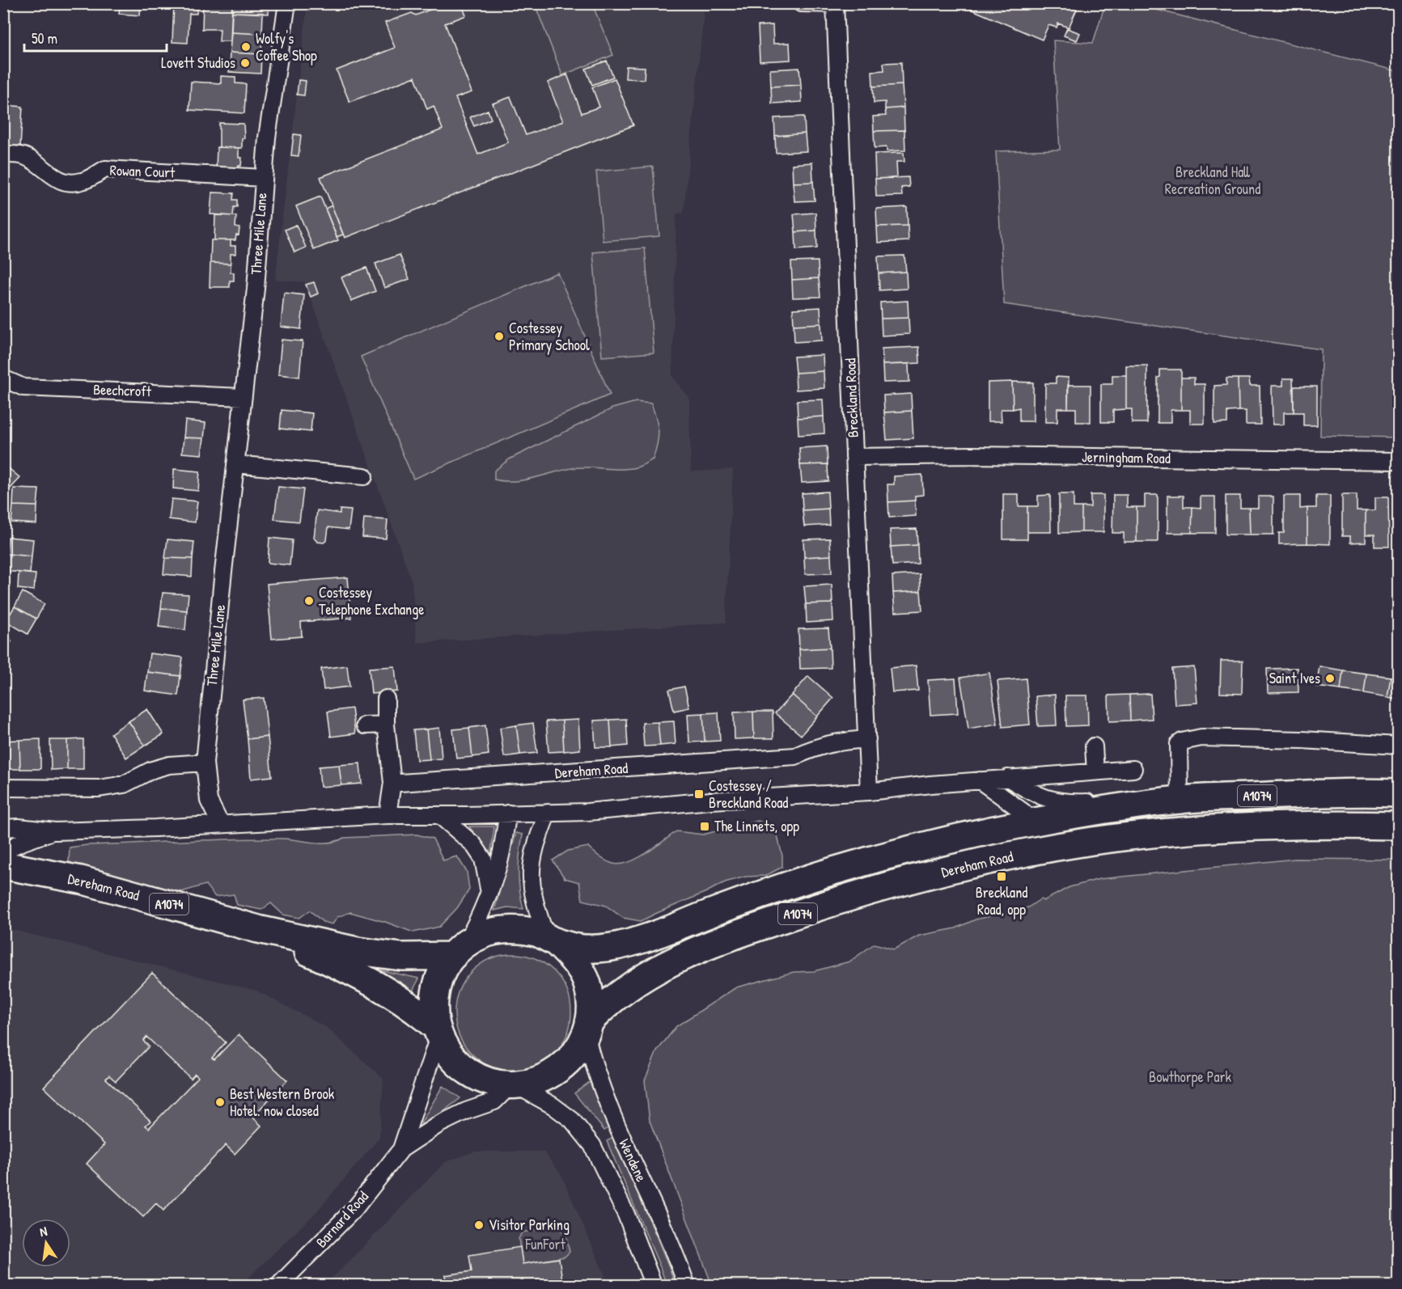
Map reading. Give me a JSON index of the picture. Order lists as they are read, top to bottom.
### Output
{
  "streets": {
    "highway": ["Dereham Road", "A1074"],
    "street": [
      "Rowan Court",
      "Three Mile Lane",
      "Beechcroft",
      "Breckland Road",
      "Jerningham Road",
      "Wendene",
      "Barnard Road"
    ]
  },
  "crossings": [
    ["Rowan Court", "Three Mile Lane"],
    ["Three Mile Lane", "Beechcroft"],
    ["Breckland Road", "Jerningham Road"],
    ["Breckland Road", "Dereham Road"],
    ["Dereham Road", "A1074"],
    ["Dereham Road", "Wendene"],
    ["Dereham Road", "Barnard Road"],
    ["Wendene", "Barnard Road"]
  ],
  "parks": ["Breckland Hall Recreation Ground", "Bowthorpe Park", "FunFort"],
  "places": {
    "other": [
      "Wolfy's Coffee Shop",
      "Lovett Studios",
      "Costessey Primary School",
      "Costessey Telephone Exchange",
      "Saint Ives",
      "Best Western Brook Hotel. now closed",
      "Visitor Parking"
    ],
    "transit": ["Costessey / Breckland Road", "The Linnets, opp", "Breckland Road, opp"]
  },
  "scale_bar": "50 m",
  "north": "top"
}
